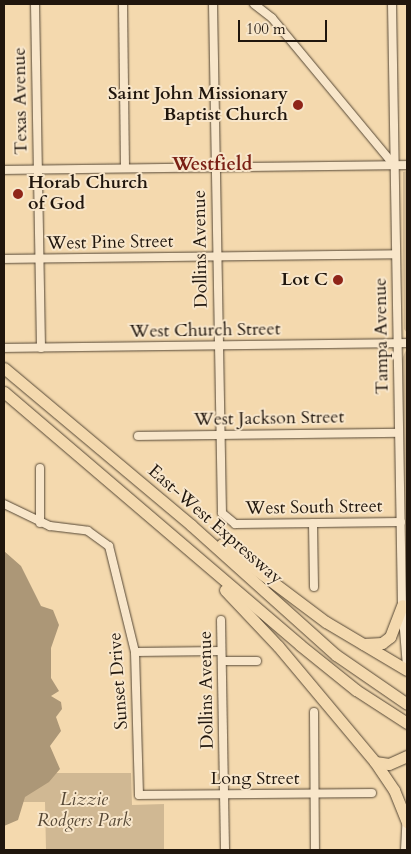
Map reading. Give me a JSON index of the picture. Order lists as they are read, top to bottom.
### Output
{
  "streets": {
    "highway": ["East-West Expressway"],
    "street": [
      "Texas Avenue",
      "West Pine Street",
      "Dollins Avenue",
      "West Church Street",
      "Tampa Avenue",
      "West Jackson Street",
      "West South Street",
      "Sunset Drive",
      "Long Street"
    ]
  },
  "crossings": [
    ["Texas Avenue", "West Pine Street"],
    ["Texas Avenue", "West Church Street"],
    ["West Pine Street", "Dollins Avenue"],
    ["West Pine Street", "Tampa Avenue"],
    ["Dollins Avenue", "West Church Street"],
    ["Dollins Avenue", "West Jackson Street"],
    ["Dollins Avenue", "West South Street"],
    ["Dollins Avenue", "Long Street"],
    ["West Church Street", "Tampa Avenue"],
    ["Tampa Avenue", "West Jackson Street"],
    ["Tampa Avenue", "West South Street"],
    ["Sunset Drive", "Long Street"]
  ],
  "districts": ["Westfield"],
  "parks": ["Lizzie Rodgers Park"],
  "places": ["Saint John Missionary Baptist Church", "Horab Church of God", "Lot C"],
  "scale_bar": "100 m"
}
